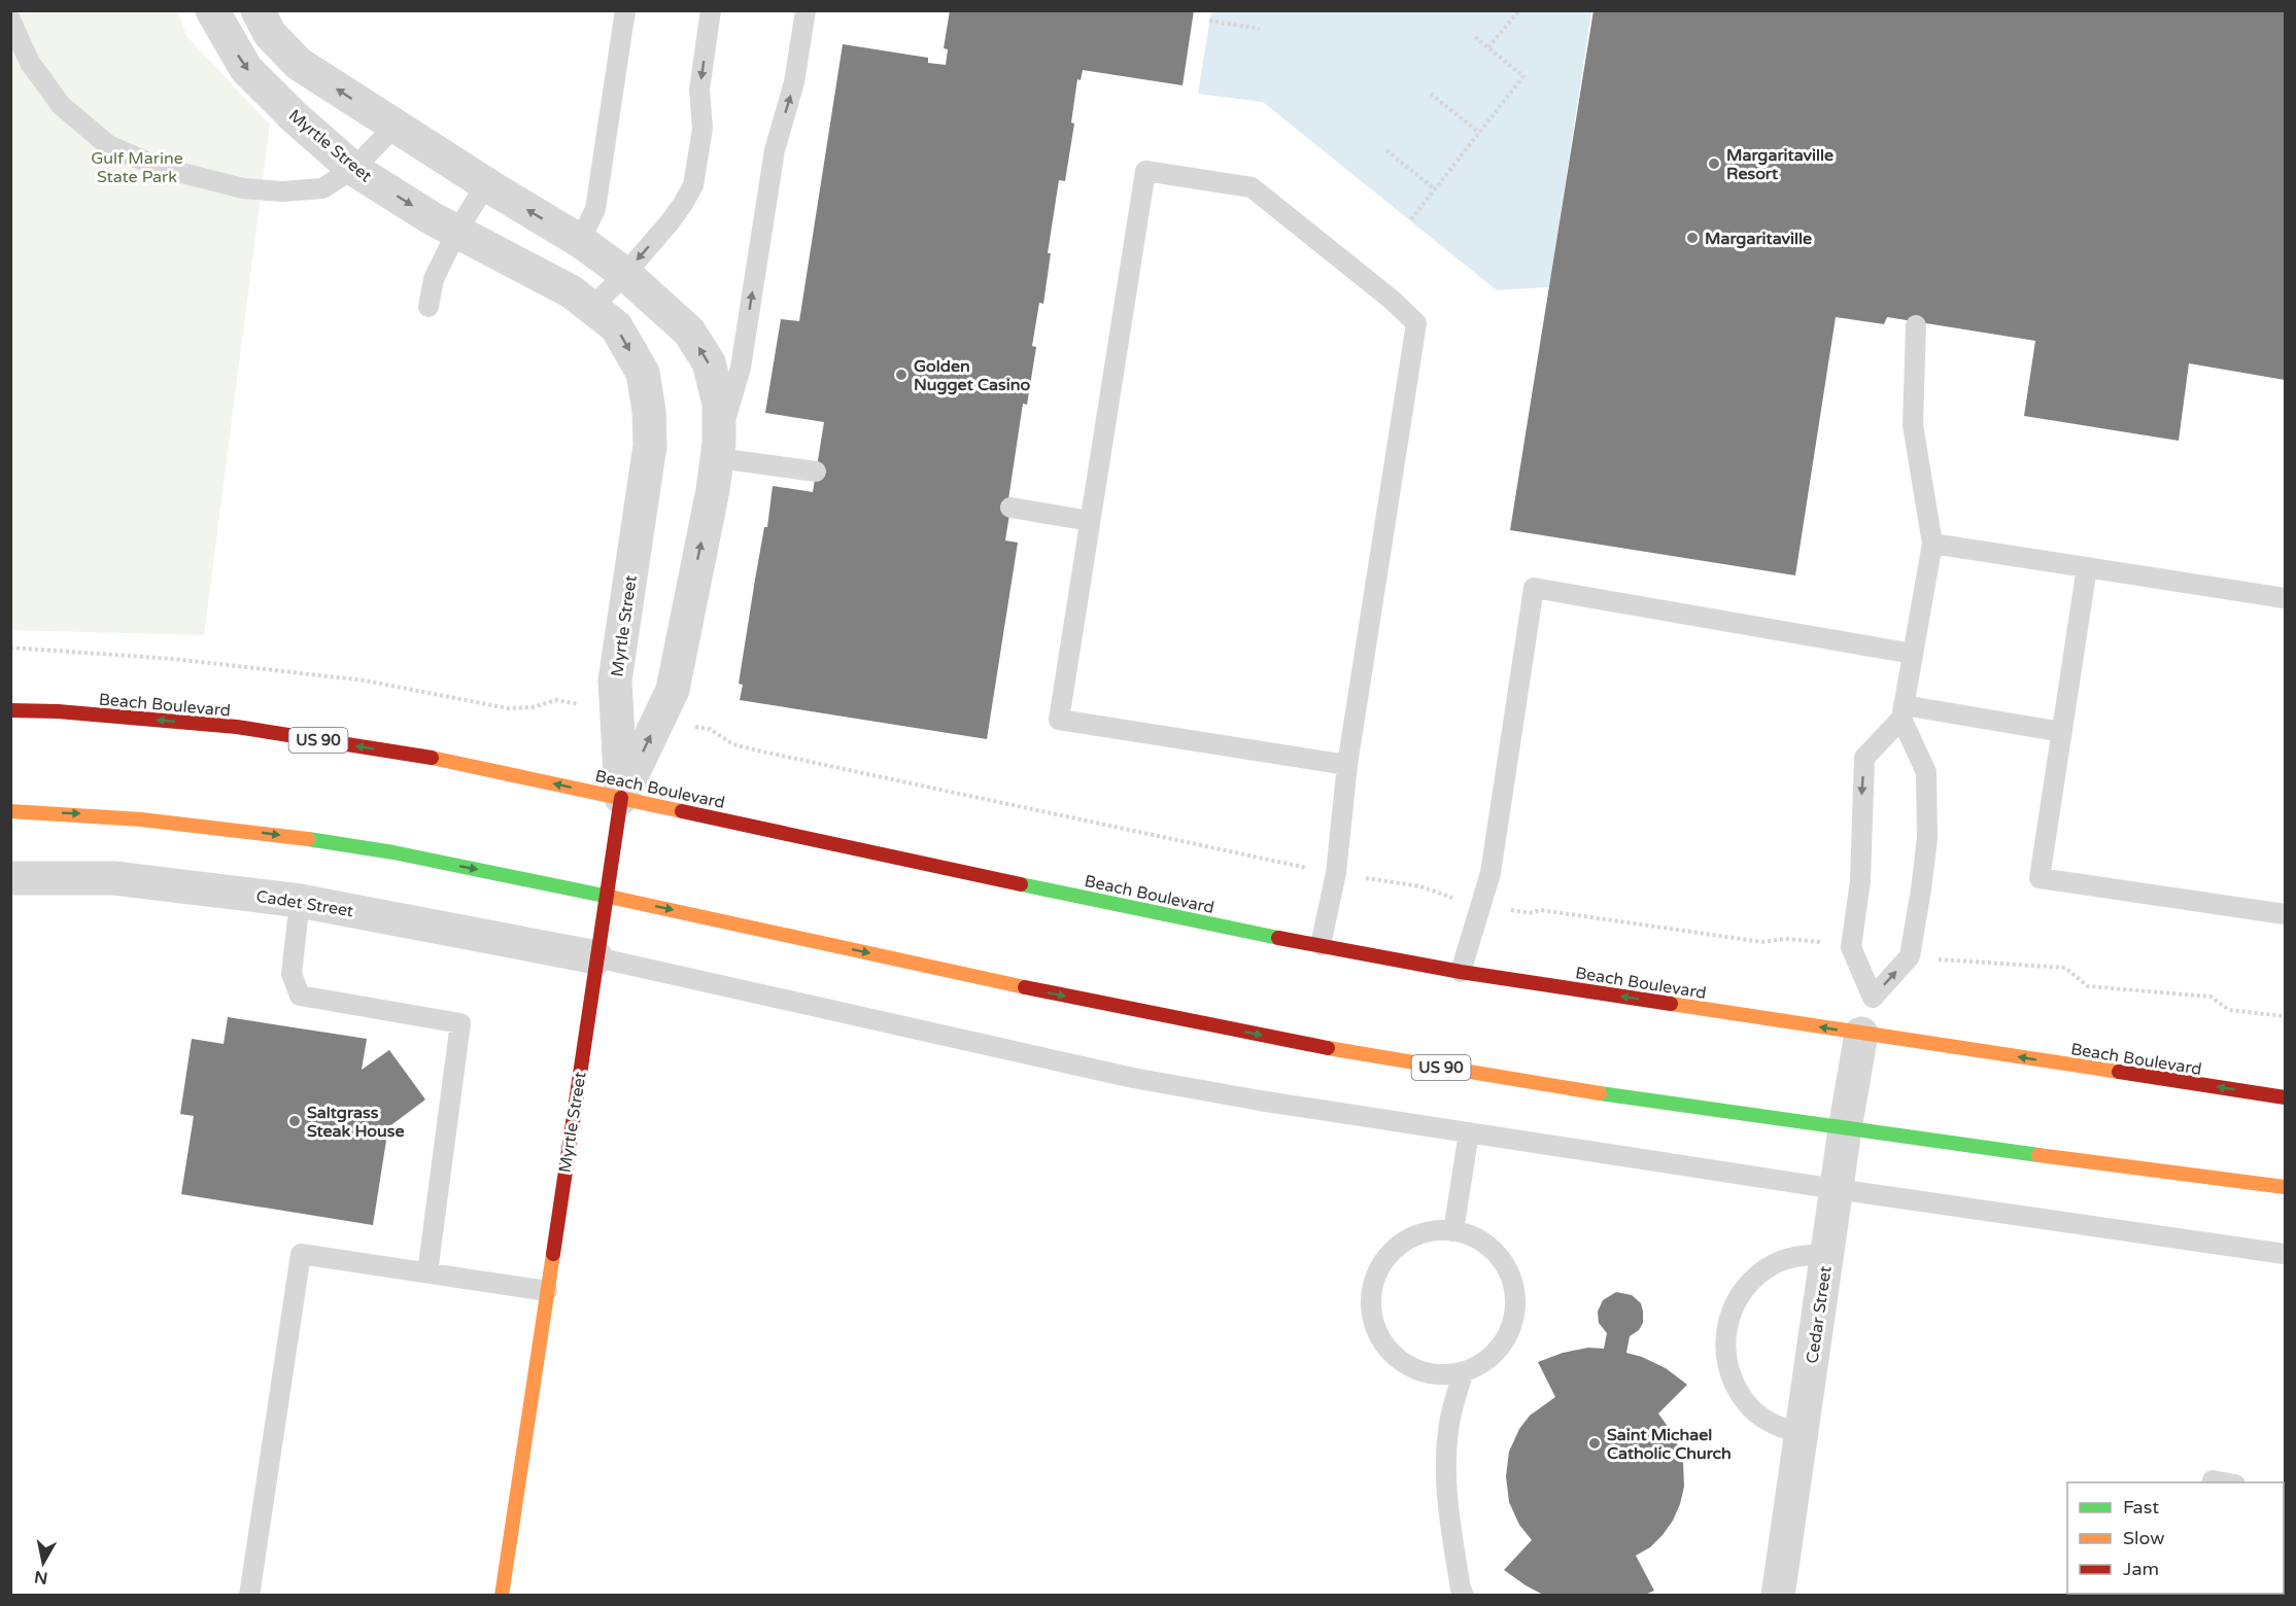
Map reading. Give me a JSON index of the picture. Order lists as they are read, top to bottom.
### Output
{
  "streets": {
    "main road": ["Myrtle Street", "Beach Boulevard", "US 90"],
    "street": ["Cadet Street", "Cedar Street"]
  },
  "crossings": [
    ["Myrtle Street", "Beach Boulevard"],
    ["Myrtle Street", "US 90"],
    ["Myrtle Street", "Cadet Street"],
    ["Beach Boulevard", "Cedar Street"],
    ["US 90", "Cedar Street"]
  ],
  "one_way": ["Myrtle Street"],
  "parks": ["Gulf Marine State Park"],
  "places": [
    "Margaritaville Resort",
    "Margaritaville",
    "Golden Nugget Casino",
    "Saltgrass Steak House",
    "Saint Michael Catholic Church"
  ],
  "legend": ["Fast", "Slow", "Jam"],
  "north": "bottom"
}
